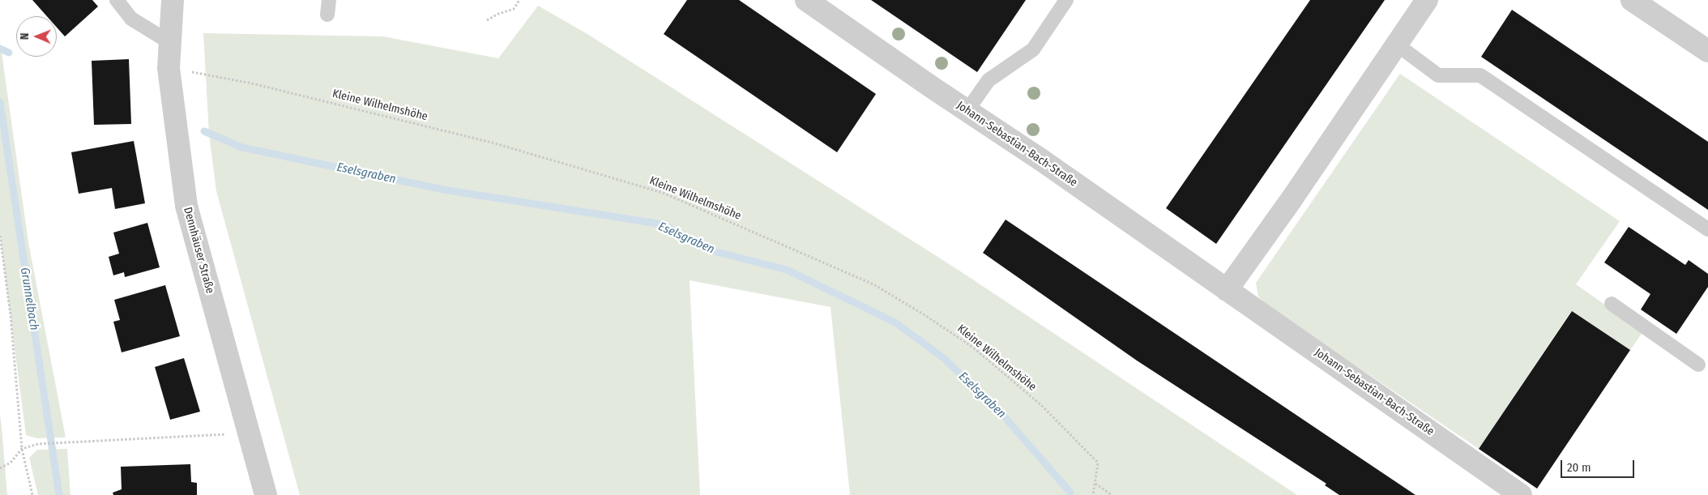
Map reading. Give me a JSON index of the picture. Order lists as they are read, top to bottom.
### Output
{
  "streets": {
    "street": ["Johann-Sebastian-Bach-Straße", "Dennhäuser Straße"],
    "path": ["Kleine Wilhelmshöhe"]
  },
  "crossings": [
    ["Kleine Wilhelmshöhe", "Dennhäuser Straße"]
  ],
  "water": ["Eselsgraben", "Grunnelbach"],
  "scale_bar": "20 m",
  "north": "left"
}
